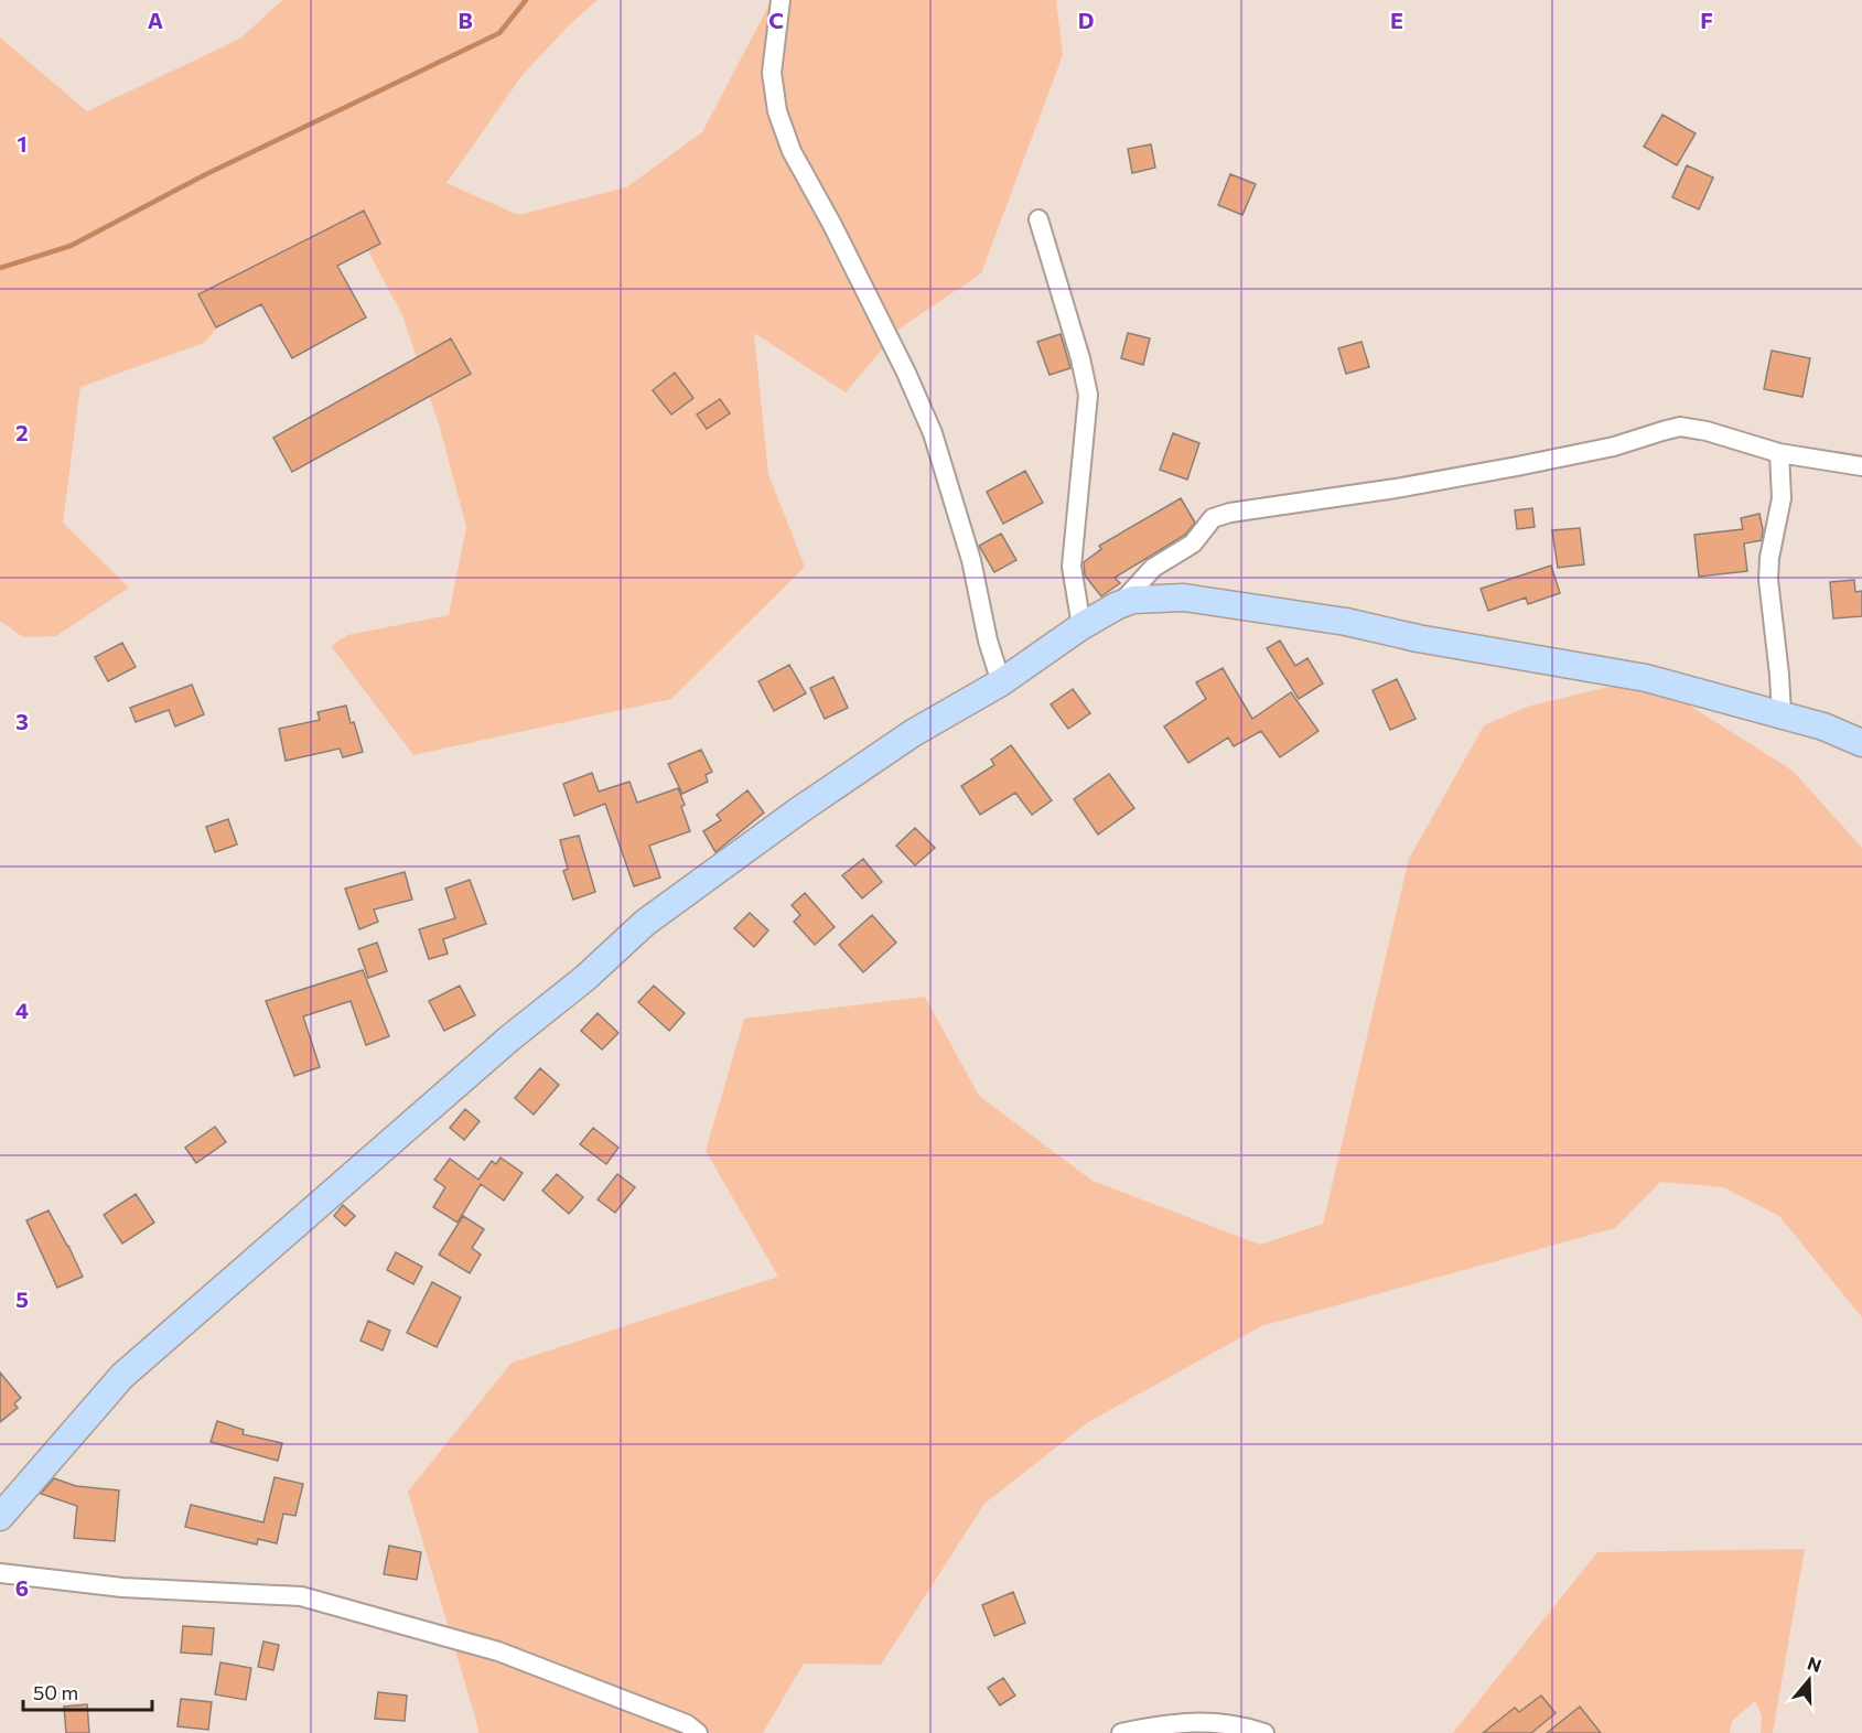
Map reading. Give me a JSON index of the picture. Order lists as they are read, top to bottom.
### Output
{
  "scale_bar": "50 m",
  "north": "top",
  "grid": {
    "columns": [
      "A",
      "B",
      "C",
      "D",
      "E",
      "F"
    ],
    "rows": [
      "1",
      "2",
      "3",
      "4",
      "5",
      "6"
    ]
  }
}
